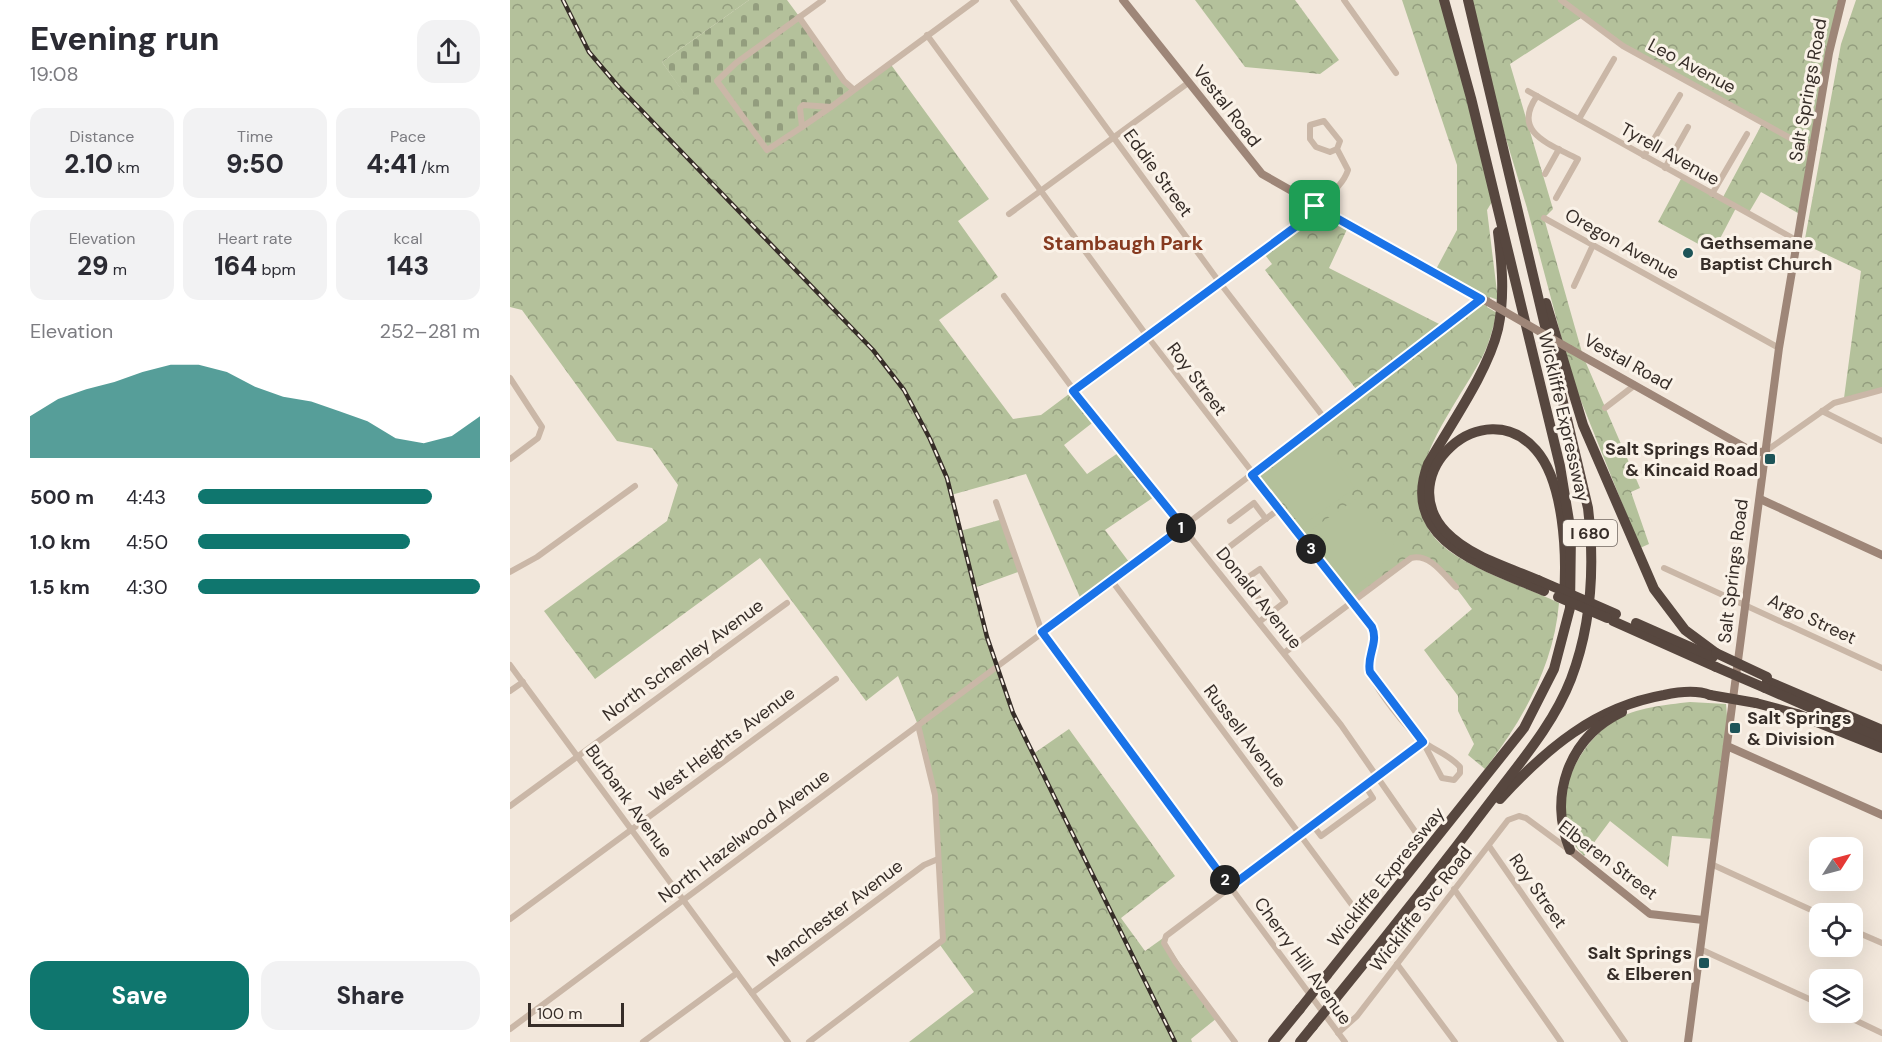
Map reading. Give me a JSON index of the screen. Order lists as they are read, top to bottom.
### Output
{
  "streets": {
    "highway": ["Wickliffe Expressway", "I 680"],
    "street": [
      "Leo Avenue",
      "Salt Springs Road",
      "Vestal Road",
      "Tyrell Avenue",
      "Eddie Street",
      "Oregon Avenue",
      "Roy Street",
      "Donald Avenue",
      "Argo Street",
      "North Schenley Avenue",
      "Russell Avenue",
      "West Heights Avenue",
      "Burbank Avenue",
      "North Hazelwood Avenue",
      "Elberen Street",
      "Wickliffe Svc Road",
      "Manchester Avenue",
      "Cherry Hill Avenue"
    ]
  },
  "crossings": [
    ["Leo Avenue", "Salt Springs Road"],
    ["Salt Springs Road", "Vestal Road"],
    ["Salt Springs Road", "Tyrell Avenue"],
    ["Salt Springs Road", "Oregon Avenue"],
    ["Salt Springs Road", "Argo Street"],
    ["Salt Springs Road", "Elberen Street"],
    ["Vestal Road", "North Hazelwood Avenue"],
    ["Eddie Street", "North Hazelwood Avenue"],
    ["Roy Street", "North Hazelwood Avenue"],
    ["Roy Street", "Wickliffe Svc Road"],
    ["Donald Avenue", "North Hazelwood Avenue"],
    ["North Schenley Avenue", "Burbank Avenue"],
    ["Russell Avenue", "North Hazelwood Avenue"],
    ["West Heights Avenue", "Burbank Avenue"],
    ["Burbank Avenue", "North Hazelwood Avenue"],
    ["Burbank Avenue", "Manchester Avenue"],
    ["North Hazelwood Avenue", "Cherry Hill Avenue"],
    ["Elberen Street", "Wickliffe Svc Road"],
    ["Wickliffe Svc Road", "Cherry Hill Avenue"]
  ],
  "districts": ["Stambaugh Park"],
  "places": {
    "other": ["Gethsemane Baptist Church"],
    "transit": ["Salt Springs Road & Kincaid Road", "Salt Springs & Division", "Salt Springs & Elberen"]
  },
  "scale_bar": "100 m",
  "north": "top right",
  "page": {
    "heading": ["Evening run", "19:08"],
    "stats": [
      ["Distance", "2.10 km"],
      ["Time", "9:50"],
      ["Pace", "4:41 /km"],
      ["Elevation", "29 m"],
      ["Heart rate", "164 bpm"],
      ["kcal", "143"]
    ],
    "chart": ["Elevation", "252–281 m"],
    "list": [
      {
        "name": "500 m",
        "note": "4:43"
      },
      {
        "name": "1.0 km",
        "note": "4:50"
      },
      {
        "name": "1.5 km",
        "note": "4:30"
      }
    ],
    "pins": ["1", "3", "2"],
    "buttons": ["Save", "Share"],
    "scale": "100 m"
  }
}
